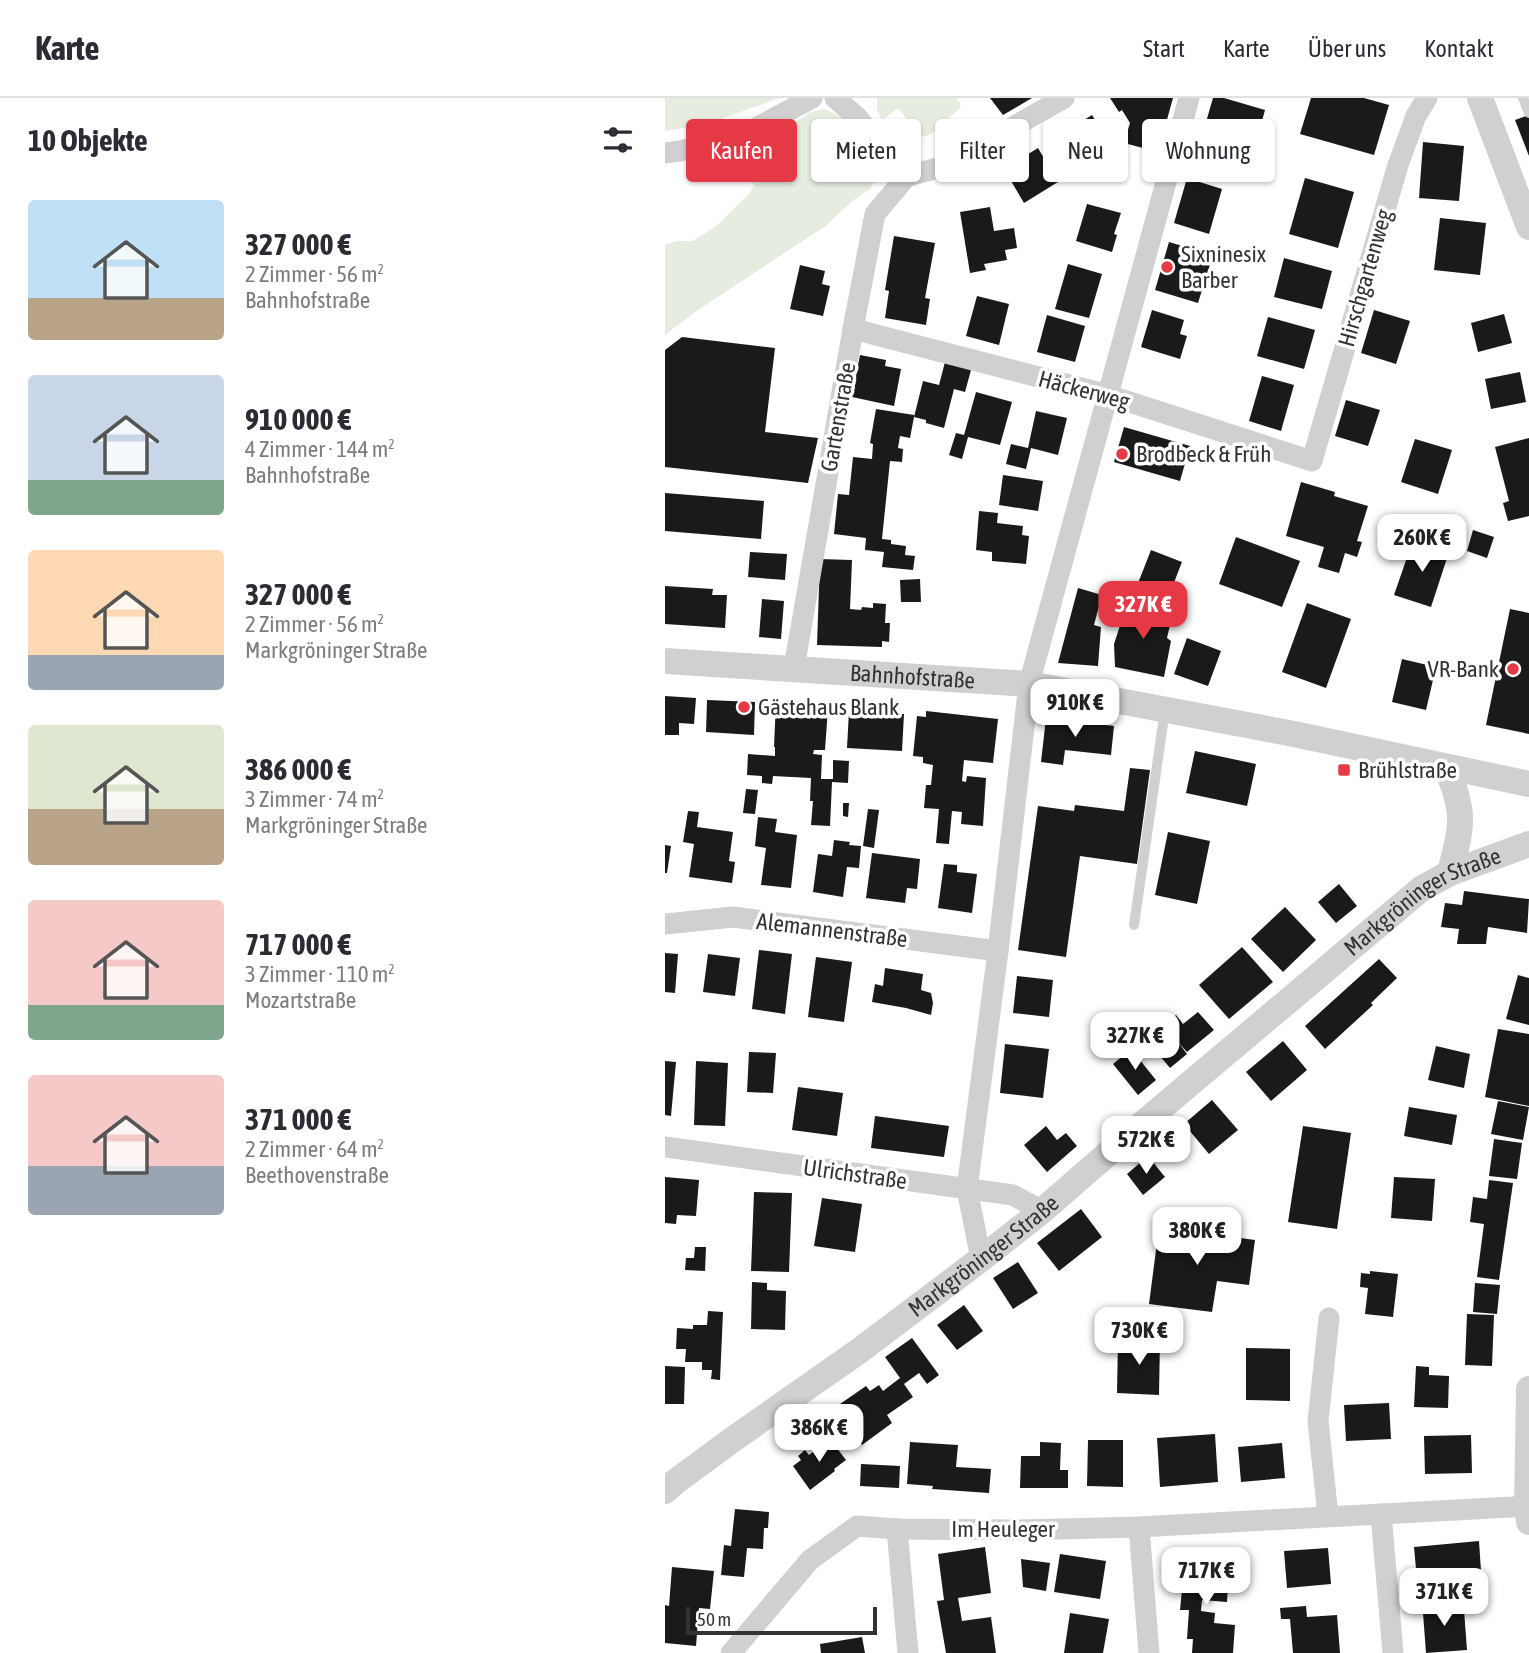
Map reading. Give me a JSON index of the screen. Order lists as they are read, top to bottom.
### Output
{
  "streets": {
    "street": [
      "Hirschgartenweg",
      "Häckerweg",
      "Gartenstraße",
      "Bahnhofstraße",
      "Markgröninger Straße",
      "Alemannenstraße",
      "Ulrichstraße",
      "Im Heuleger"
    ]
  },
  "crossings": [
    ["Hirschgartenweg", "Häckerweg"],
    ["Häckerweg", "Gartenstraße"],
    ["Gartenstraße", "Bahnhofstraße"],
    ["Markgröninger Straße", "Ulrichstraße"]
  ],
  "places": {
    "other": [
      "Sixninesix Barber",
      "Brodbeck & Früh",
      "VR-Bank",
      "Gästehaus Blank"
    ],
    "transit": ["Brühlstraße"]
  },
  "scale_bar": "50 m",
  "page": {
    "header": "Karte",
    "nav": [
      "Start",
      "Karte",
      "Über uns",
      "Kontakt"
    ],
    "heading": "10 Objekte",
    "chip": [
      "Kaufen",
      "Mieten",
      "Filter",
      "Neu",
      "Wohnung"
    ],
    "list": [
      {
        "name": "327 000 €",
        "note": "2 Zimmer · 56 m² · Bahnhofstraße"
      },
      {
        "name": "910 000 €",
        "note": "4 Zimmer · 144 m² · Bahnhofstraße"
      },
      {
        "name": "327 000 €",
        "note": "2 Zimmer · 56 m² · Markgröninger Straße"
      },
      {
        "name": "386 000 €",
        "note": "3 Zimmer · 74 m² · Markgröninger Straße"
      },
      {
        "name": "717 000 €",
        "note": "3 Zimmer · 110 m² · Mozartstraße"
      },
      {
        "name": "371 000 €",
        "note": "2 Zimmer · 64 m² · Beethovenstraße"
      }
    ],
    "price": [
      "260K €",
      "327K €",
      "910K €",
      "327K €",
      "572K €",
      "380K €",
      "730K €",
      "386K €",
      "717K €",
      "371K €"
    ],
    "scale": "50 m"
  }
}
